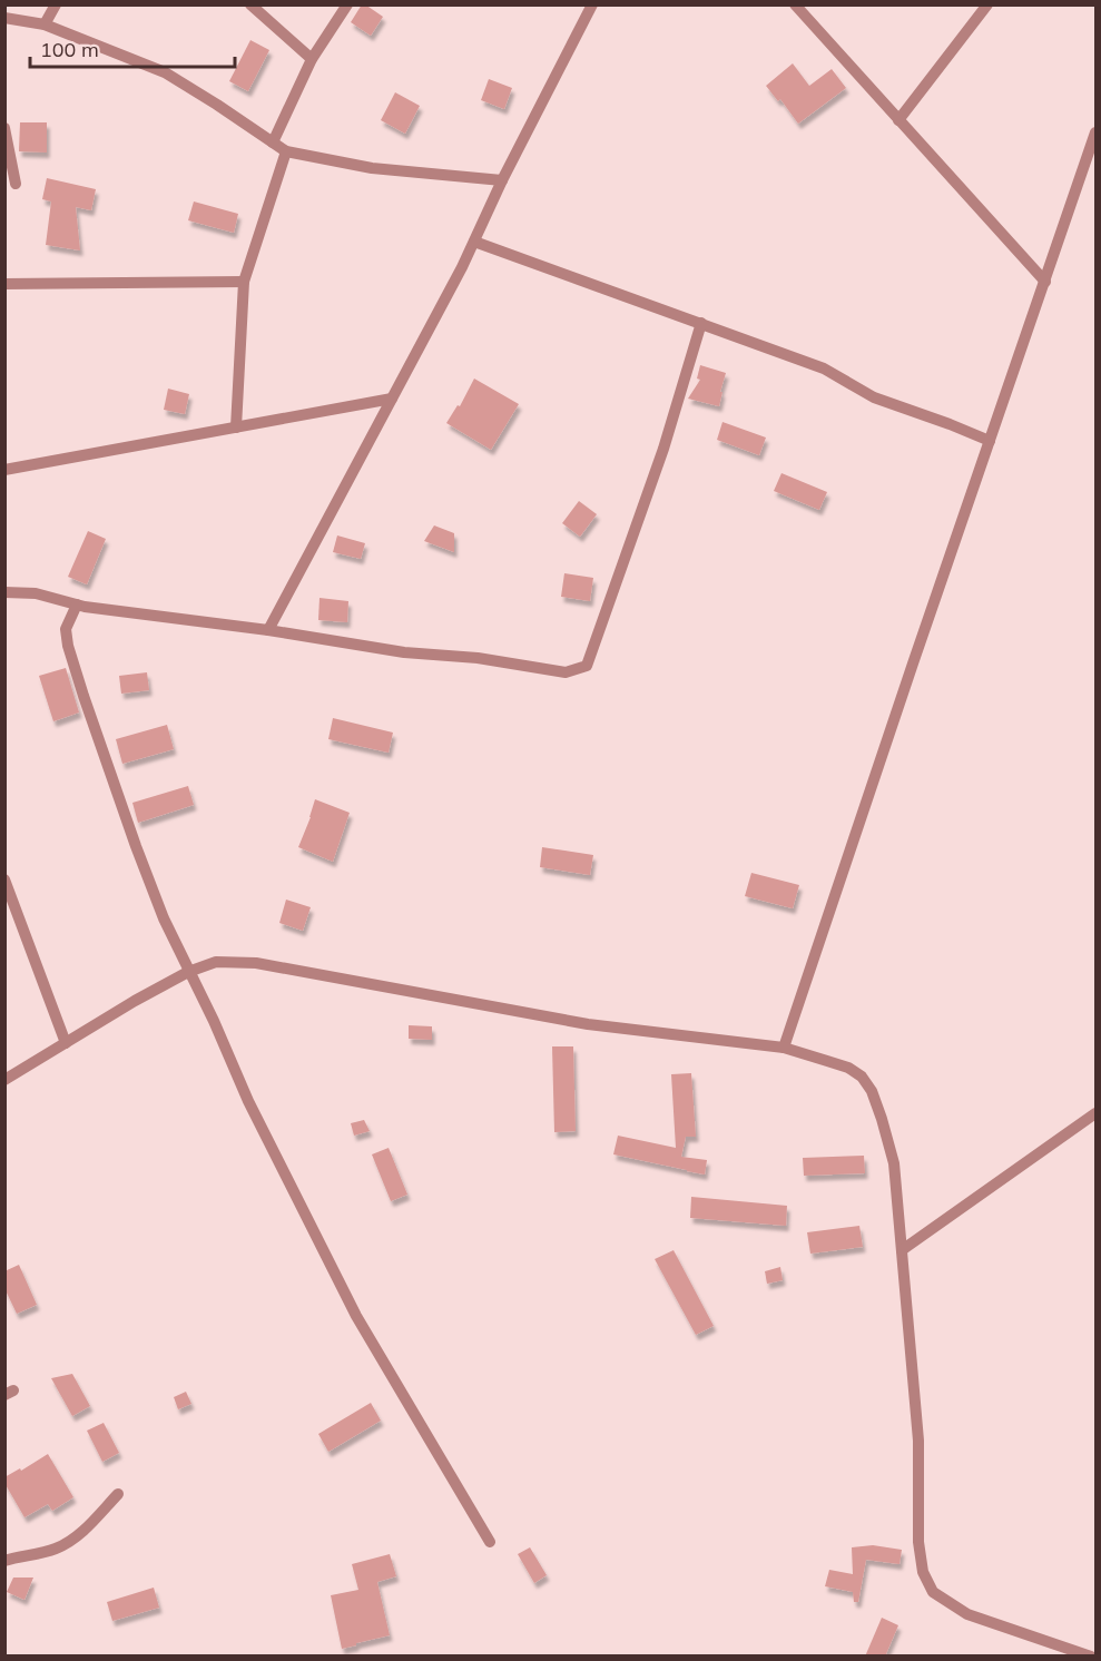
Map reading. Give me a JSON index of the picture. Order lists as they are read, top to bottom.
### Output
{
  "scale_bar": "100 m"
}
